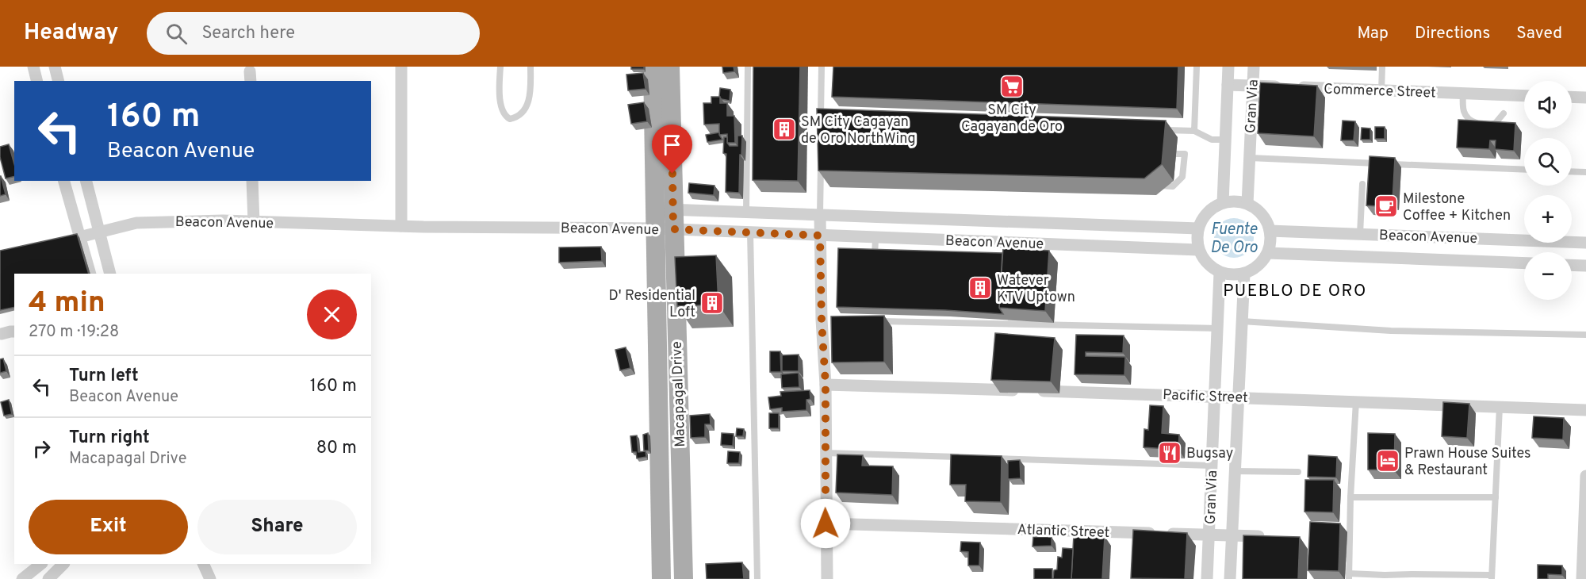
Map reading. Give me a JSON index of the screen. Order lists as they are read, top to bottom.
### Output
{
  "streets": {
    "main road": ["Macapagal Drive"],
    "street": [
      "Commerce Street",
      "Gran Via",
      "Beacon Avenue",
      "Pacific Street",
      "Atlantic Street"
    ]
  },
  "crossings": [
    ["Commerce Street", "Gran Via"],
    ["Gran Via", "Beacon Avenue"],
    ["Gran Via", "Pacific Street"],
    ["Gran Via", "Atlantic Street"],
    ["Beacon Avenue", "Macapagal Drive"]
  ],
  "districts": ["PUEBLO DE ORO"],
  "water": ["Fuente De Oro"],
  "places": {
    "supermarket": ["SM City Cagayan de Oro"],
    "building": ["SM City Cagayan de Oro NorthWing", "Watever KTV Uptown", "D' Residential Loft"],
    "cafe": ["Milestone Coffee + Kitchen"],
    "restaurant": ["Bugsay"],
    "hotel": ["Prawn House Suites & Restaurant"]
  },
  "page": {
    "header": "Headway",
    "search": "Search here",
    "nav": ["Map", "Directions", "Saved"],
    "map_buttons": ["+", "−"],
    "turn": ["160 m", "Beacon Avenue"],
    "heading": ["4 min", "270 m · 19:28"],
    "list": [
      {
        "name": "Turn left",
        "note": "Beacon Avenue",
        "value": "160 m"
      },
      {
        "name": "Turn right",
        "note": "Macapagal Drive",
        "value": "80 m"
      }
    ],
    "buttons": ["Exit", "Share"]
  }
}
